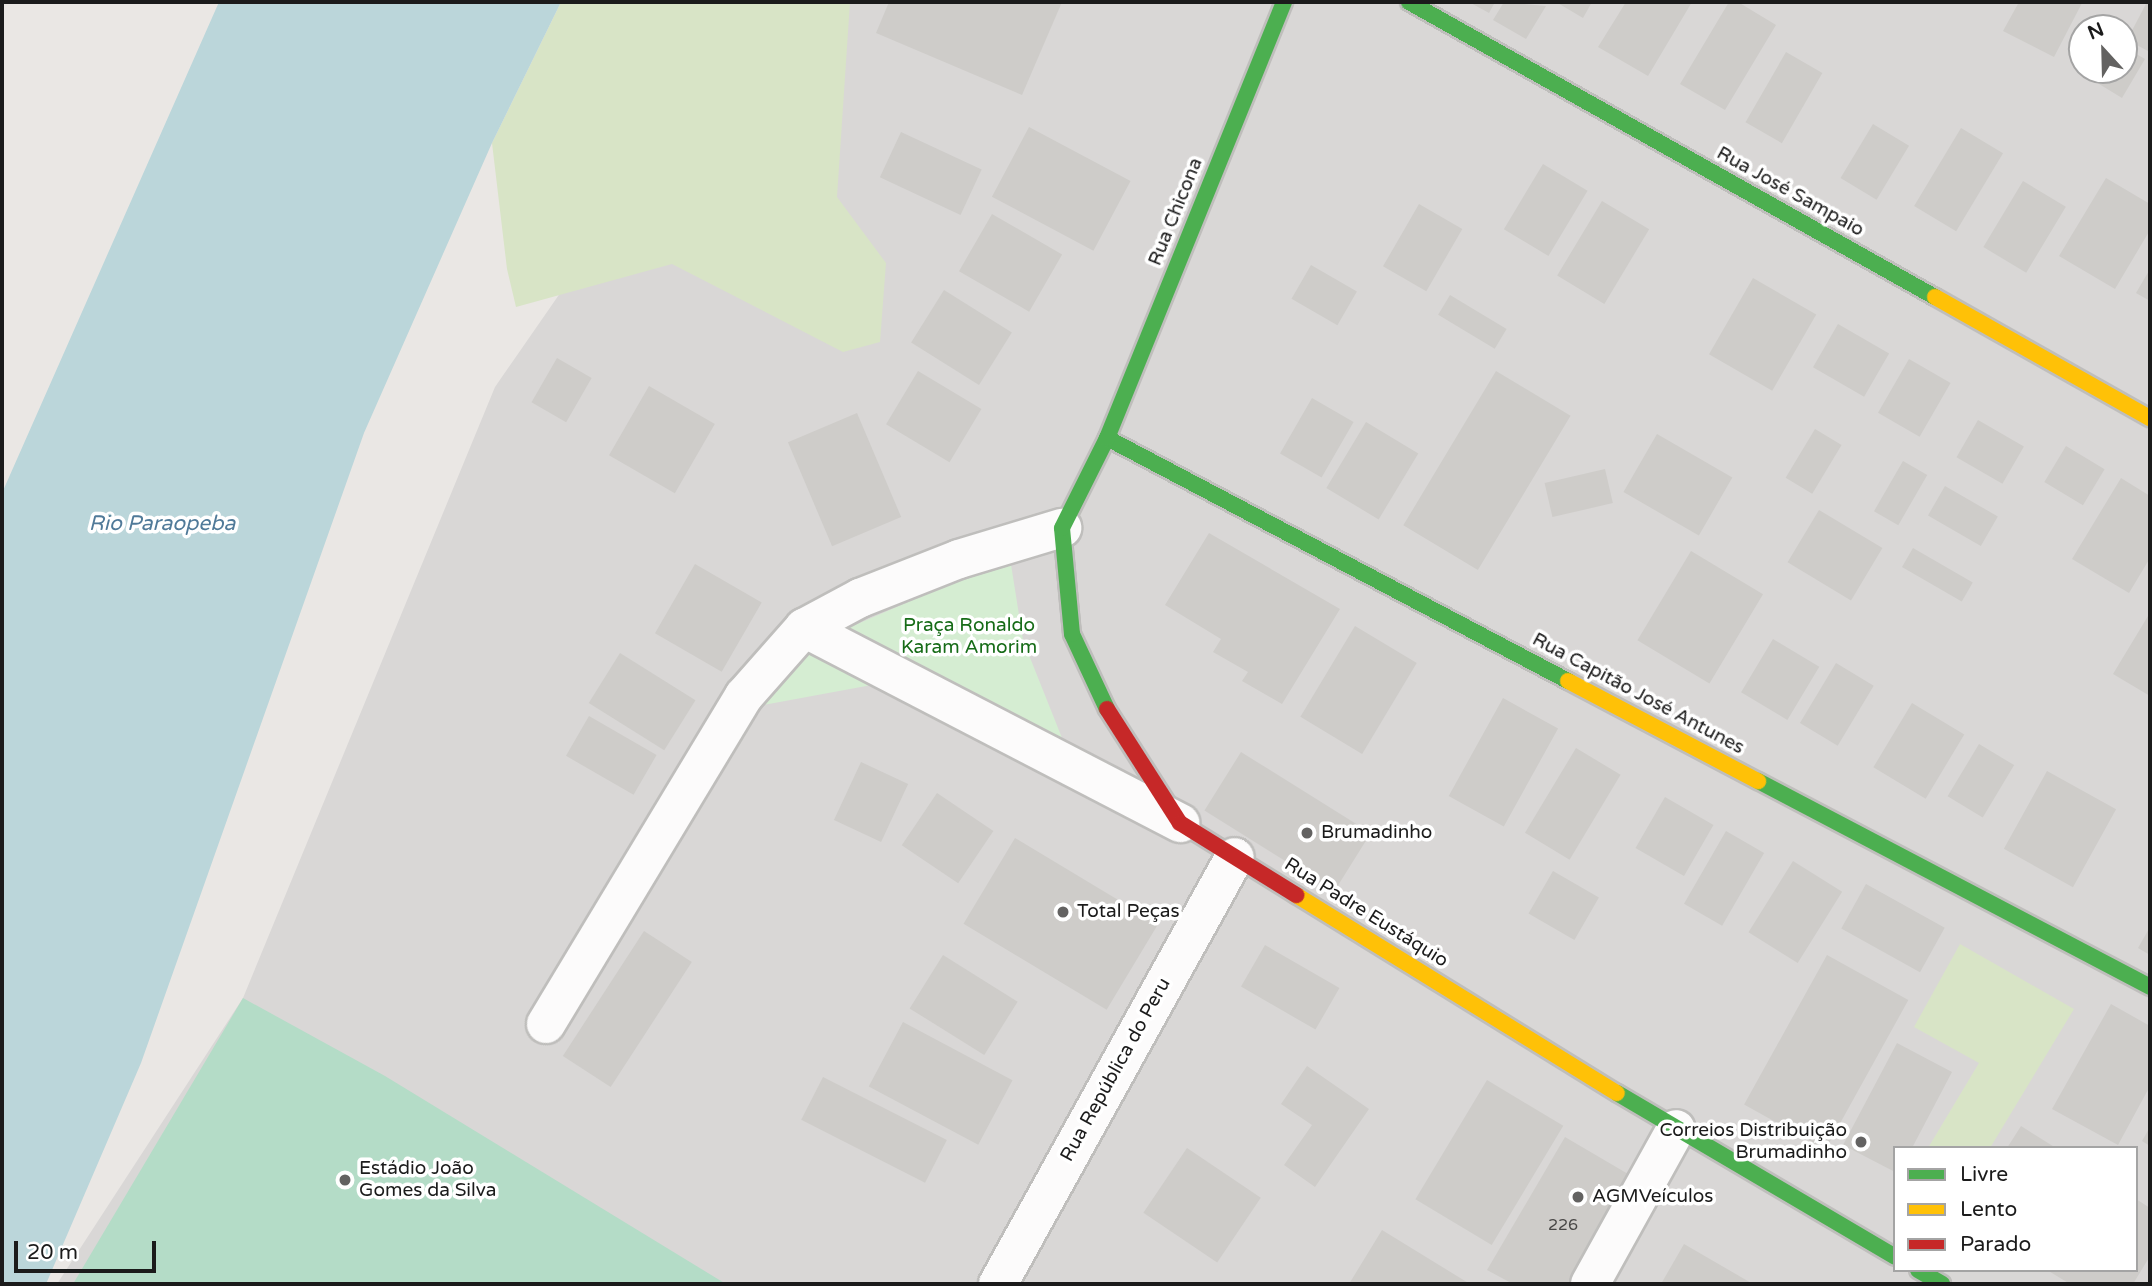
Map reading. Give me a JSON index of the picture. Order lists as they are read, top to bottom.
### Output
{
  "streets": {
    "street": [
      "Rua José Sampaio",
      "Rua Chicona",
      "Rua Capitão José Antunes",
      "Rua Padre Eustáquio",
      "Rua República do Peru"
    ]
  },
  "crossings": [
    ["Rua Chicona", "Rua Capitão José Antunes"],
    ["Rua Padre Eustáquio", "Rua República do Peru"]
  ],
  "water": ["Rio Paraopeba"],
  "parks": ["Praça Ronaldo Karam Amorim"],
  "places": [
    "Brumadinho",
    "Total Peças",
    "Correios Distribuição Brumadinho",
    "Estádio João Gomes da Silva",
    "AGMVeículos"
  ],
  "house_numbers": ["226"],
  "legend": ["Livre", "Lento", "Parado"],
  "scale_bar": "20 m",
  "north": "top"
}
